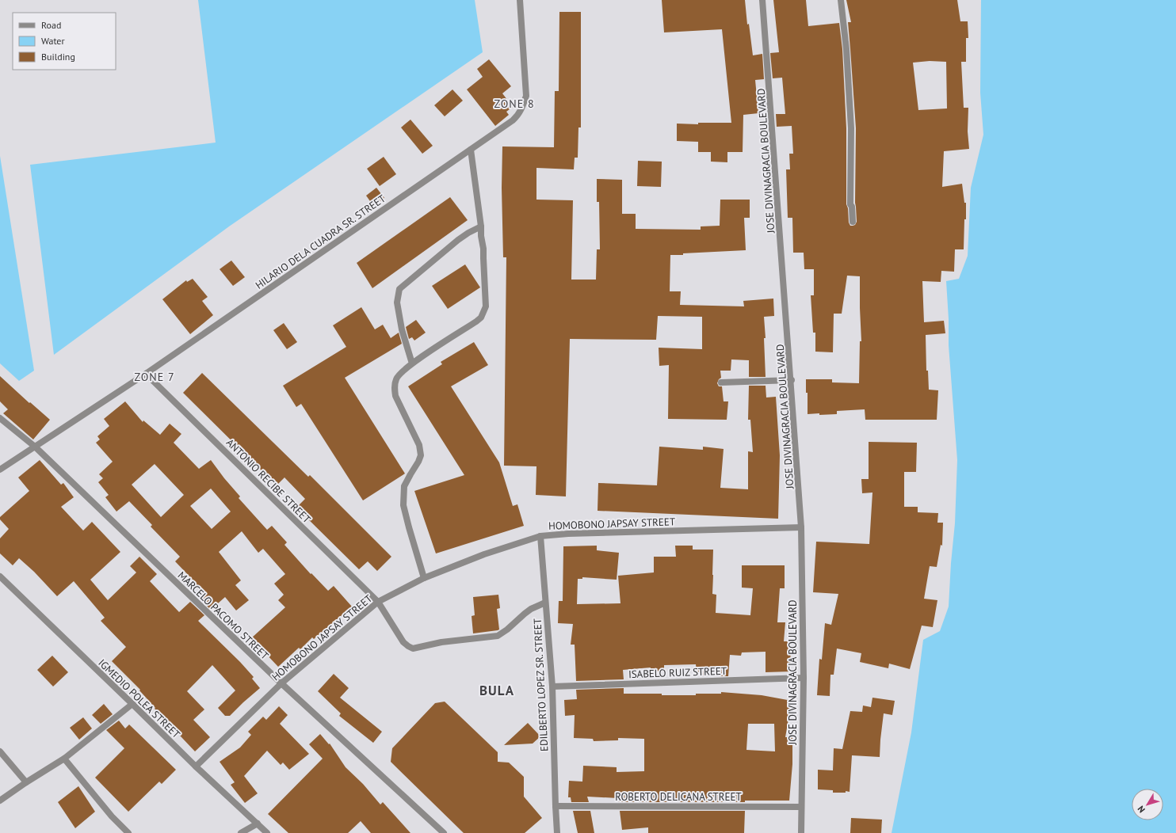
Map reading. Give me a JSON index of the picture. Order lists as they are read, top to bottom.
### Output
{
  "streets": {
    "street": [
      "JOSE DIVINAGRACIA BOULEVARD",
      "HILARIO DELA CUADRA SR. STREET",
      "ANTONIO RECIBE STREET",
      "HOMOBONO JAPSAY STREET",
      "MARCELO PACOMO STREET",
      "ISABELO RUIZ STREET",
      "EDILBERTO LOPEZ SR. STREET",
      "IGMEDIO POLEA STREET",
      "ROBERTO DELICANA STREET"
    ]
  },
  "crossings": [
    ["JOSE DIVINAGRACIA BOULEVARD", "HOMOBONO JAPSAY STREET"],
    ["JOSE DIVINAGRACIA BOULEVARD", "ISABELO RUIZ STREET"],
    ["JOSE DIVINAGRACIA BOULEVARD", "ROBERTO DELICANA STREET"],
    ["HILARIO DELA CUADRA SR. STREET", "ANTONIO RECIBE STREET"],
    ["HILARIO DELA CUADRA SR. STREET", "MARCELO PACOMO STREET"],
    ["ANTONIO RECIBE STREET", "HOMOBONO JAPSAY STREET"],
    ["ANTONIO RECIBE STREET", "EDILBERTO LOPEZ SR. STREET"],
    ["HOMOBONO JAPSAY STREET", "MARCELO PACOMO STREET"],
    ["HOMOBONO JAPSAY STREET", "EDILBERTO LOPEZ SR. STREET"],
    ["HOMOBONO JAPSAY STREET", "IGMEDIO POLEA STREET"],
    ["ISABELO RUIZ STREET", "EDILBERTO LOPEZ SR. STREET"],
    ["EDILBERTO LOPEZ SR. STREET", "ROBERTO DELICANA STREET"]
  ],
  "districts": ["ZONE 8", "ZONE 7", "BULA"],
  "legend": ["Road", "Water", "Building"],
  "north": "bottom left"
}
